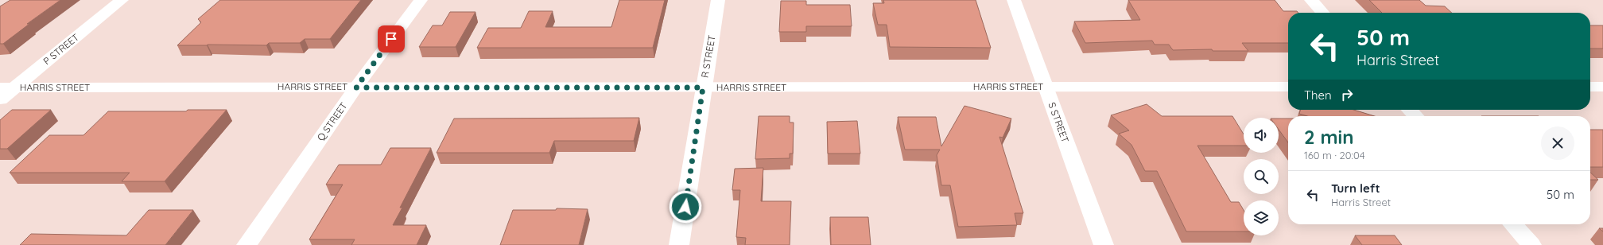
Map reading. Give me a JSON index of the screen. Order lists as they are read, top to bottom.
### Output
{
  "streets": {
    "main road": [
      "P STREET",
      "R STREET",
      "HARRIS STREET",
      "Q STREET",
      "S STREET"
    ]
  },
  "crossings": [
    ["P STREET", "HARRIS STREET"],
    ["R STREET", "HARRIS STREET"],
    ["HARRIS STREET", "Q STREET"],
    ["HARRIS STREET", "S STREET"]
  ],
  "page": {
    "turn": ["50 m", "Harris Street"],
    "then": "Then",
    "heading": ["2 min", "160 m · 20:04"],
    "list": [
      {
        "name": "Turn left",
        "note": "Harris Street",
        "value": "50 m"
      }
    ]
  }
}
